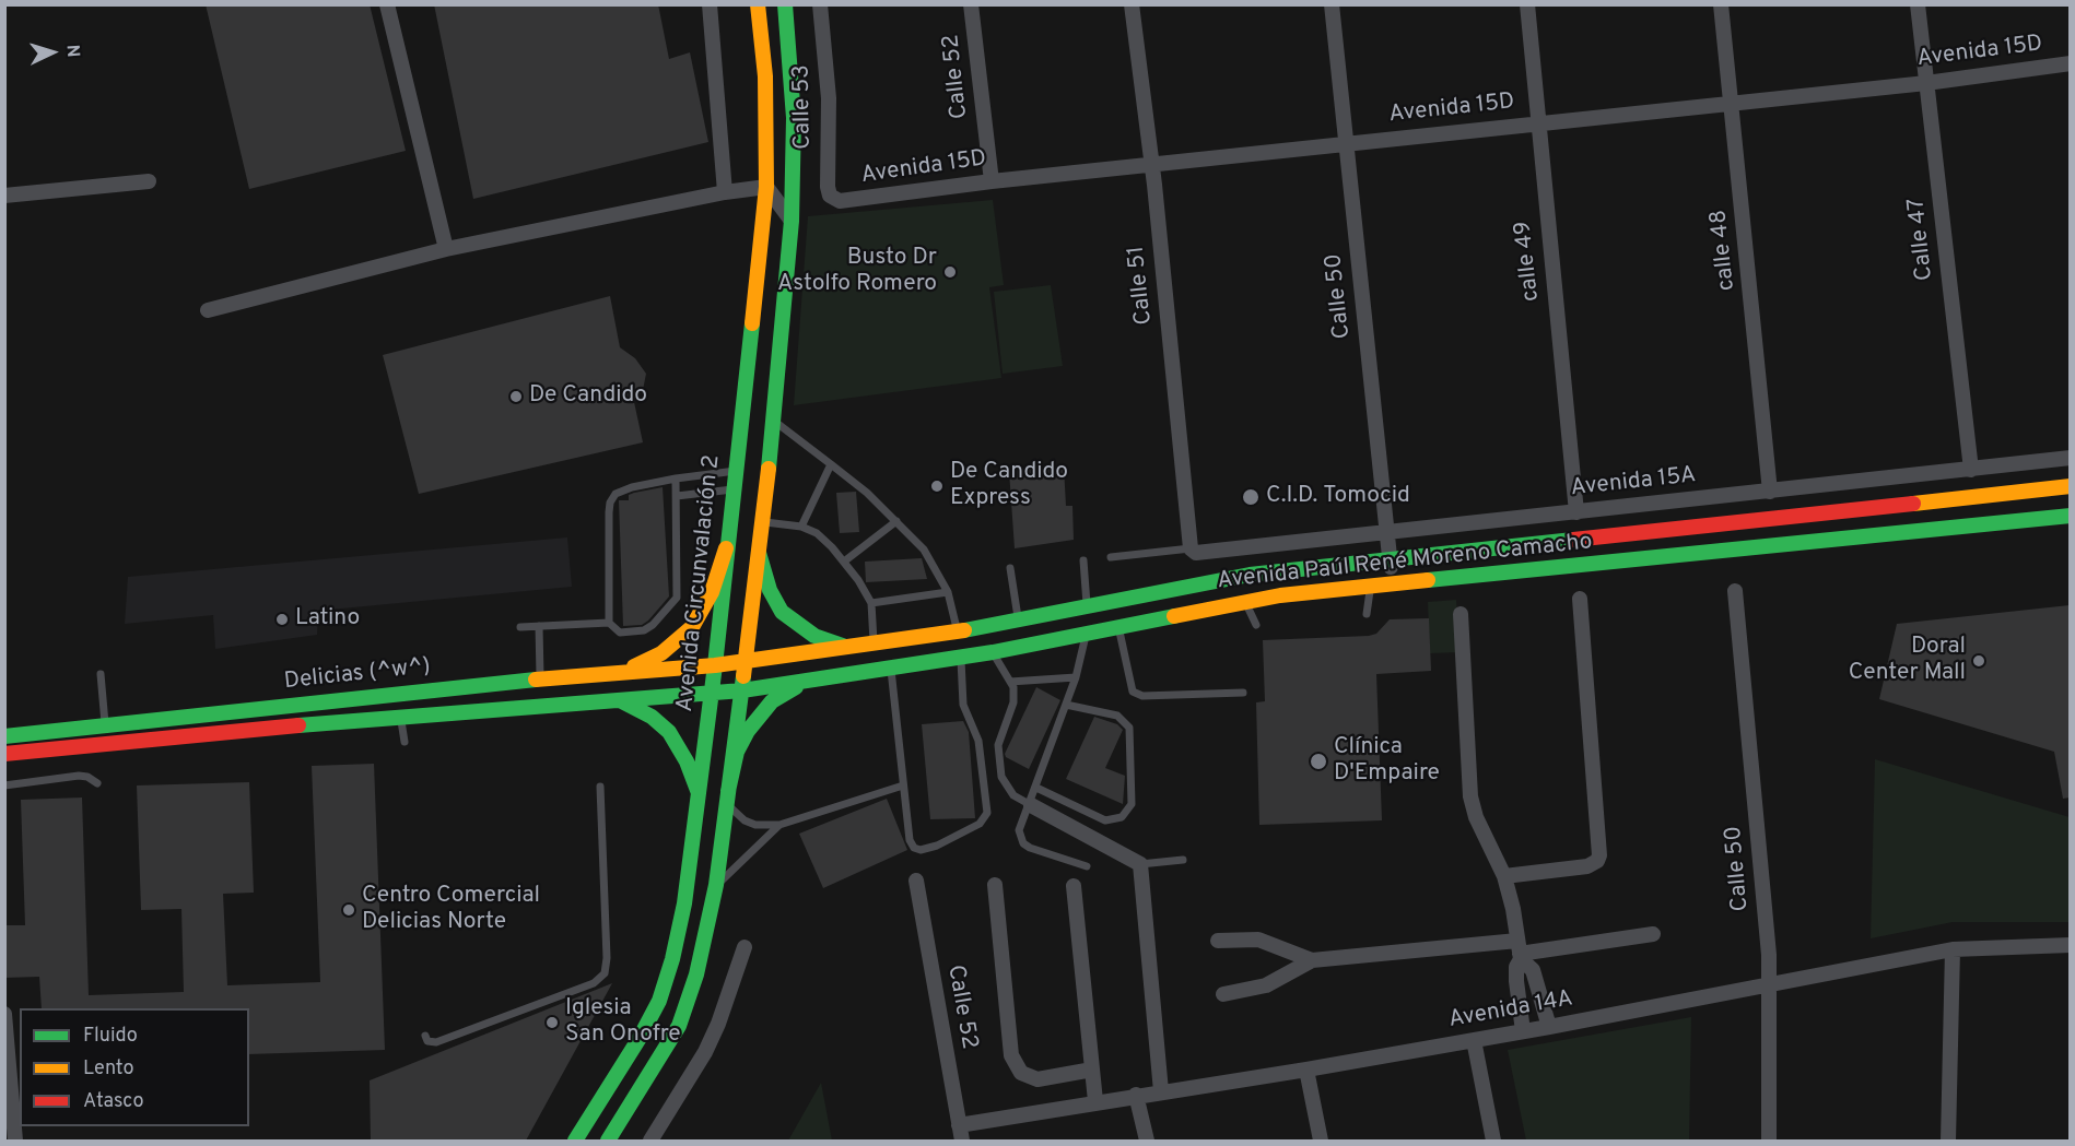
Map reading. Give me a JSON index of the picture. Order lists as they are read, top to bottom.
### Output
{
  "streets": {
    "main road": ["Avenida Paúl René Moreno Camacho", "Avenida Circunvalación 2", "Delicias (^w^)"],
    "street": [
      "Avenida 15D",
      "Calle 52",
      "Calle 53",
      "Calle 47",
      "calle 48",
      "calle 49",
      "Calle 51",
      "Calle 50",
      "Avenida 15A",
      "Avenida 14A"
    ]
  },
  "crossings": [
    ["Avenida 15D", "Calle 52"],
    ["Avenida 15D", "Calle 53"],
    ["Avenida 15D", "Calle 47"],
    ["Avenida 15D", "calle 48"],
    ["Avenida 15D", "calle 49"],
    ["Avenida 15D", "Calle 51"],
    ["Avenida 15D", "Calle 50"],
    ["Calle 52", "Avenida 14A"],
    ["Calle 47", "Avenida 15A"],
    ["calle 48", "Avenida 15A"],
    ["calle 49", "Avenida 15A"],
    ["Calle 51", "Avenida 15A"],
    ["Calle 50", "Avenida 15A"],
    ["Calle 50", "Avenida Paúl René Moreno Camacho"],
    ["Calle 50", "Avenida 14A"],
    ["Avenida Paúl René Moreno Camacho", "Avenida Circunvalación 2"],
    ["Avenida Paúl René Moreno Camacho", "Delicias (^w^)"],
    ["Avenida Circunvalación 2", "Delicias (^w^)"]
  ],
  "places": [
    "Busto Dr Astolfo Romero",
    "De Candido",
    "De Candido Express",
    "C.I.D. Tomocid",
    "Latino",
    "Doral Center Mall",
    "Clínica D'Empaire",
    "Centro Comercial Delicias Norte",
    "Iglesia San Onofre"
  ],
  "legend": ["Fluido", "Lento", "Atasco"],
  "north": "right"
}
